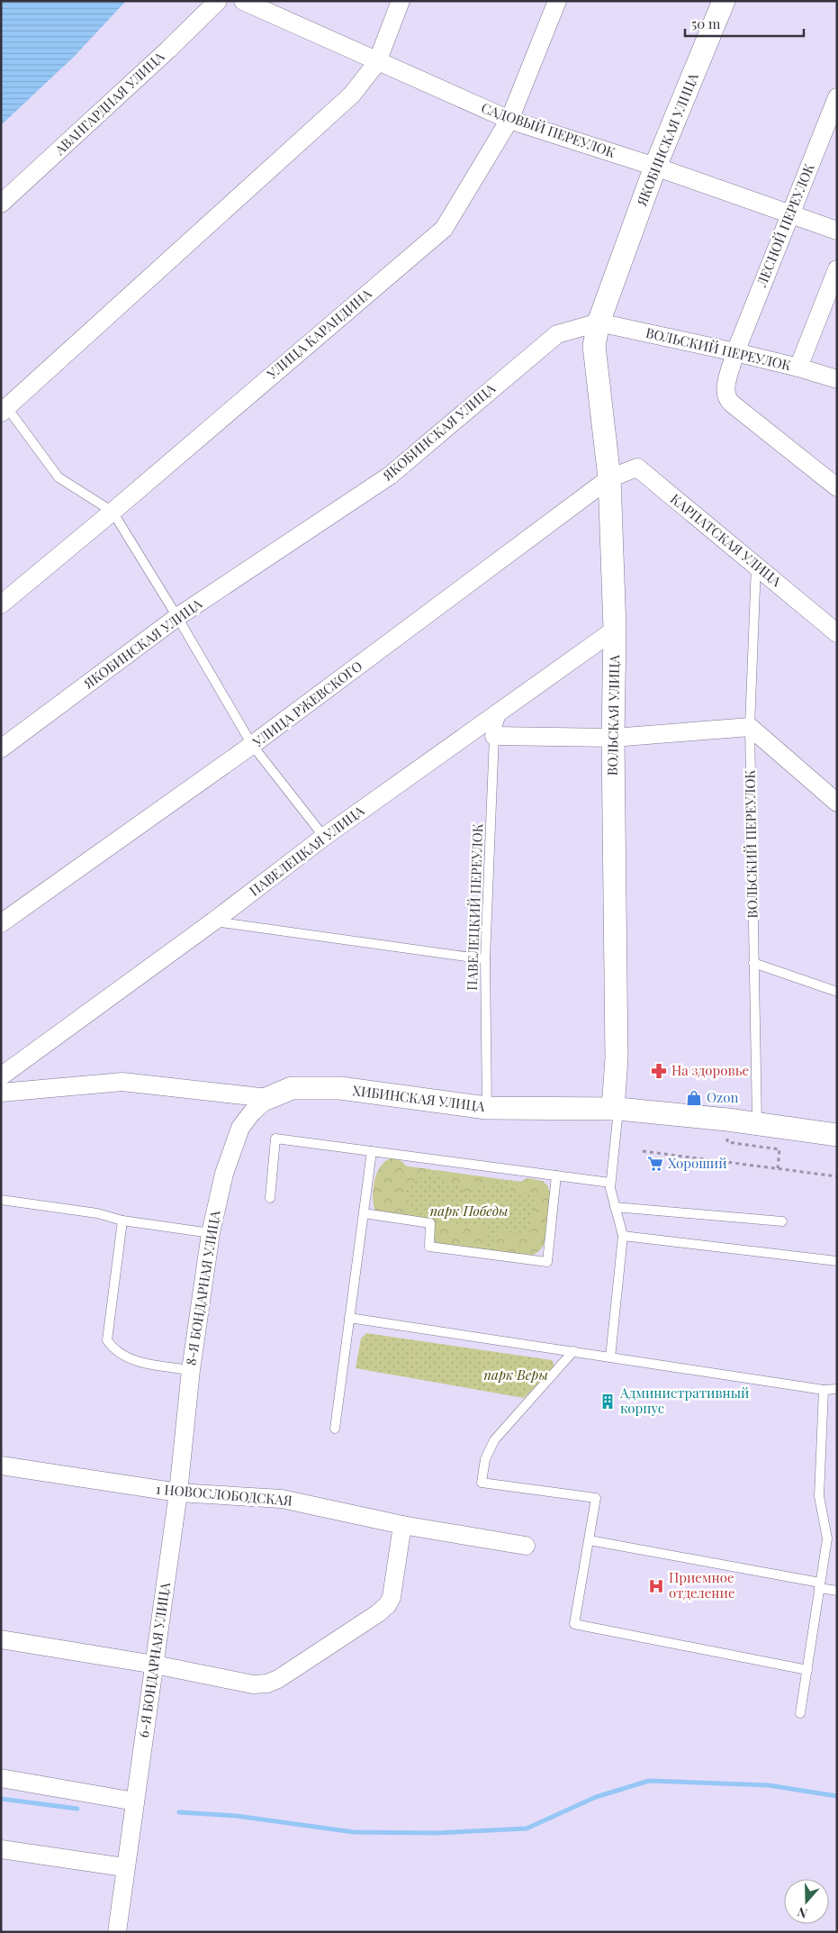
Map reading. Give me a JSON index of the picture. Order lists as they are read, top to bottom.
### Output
{
  "streets": {
    "street": [
      "АВАНГАРДНАЯ УЛИЦА",
      "САДОВЫЙ ПЕРЕУЛОК",
      "ЯКОБИНСКАЯ УЛИЦА",
      "ЛЕСНОЙ ПЕРЕУЛОК",
      "УЛИЦА КАРАНДИНА",
      "ВОЛЬСКИЙ ПЕРЕУЛОК",
      "КАРПАТСКАЯ УЛИЦА",
      "УЛИЦА РЖЕВСКОГО",
      "ВОЛЬСКАЯ УЛИЦА",
      "ПАВЕЛЕЦКАЯ УЛИЦА",
      "ХИБИНСКАЯ УЛИЦА",
      "8-Я БОНДАРНАЯ УЛИЦА",
      "1 НОВОСЛОБОДСКАЯ",
      "6-Я БОНДАРНАЯ УЛИЦА"
    ],
    "lane": ["ПАВЕЛЕЦКИЙ ПЕРЕУЛОК"]
  },
  "crossings": [
    ["САДОВЫЙ ПЕРЕУЛОК", "ЯКОБИНСКАЯ УЛИЦА"],
    ["САДОВЫЙ ПЕРЕУЛОК", "ЛЕСНОЙ ПЕРЕУЛОК"],
    ["САДОВЫЙ ПЕРЕУЛОК", "УЛИЦА КАРАНДИНА"],
    ["ЯКОБИНСКАЯ УЛИЦА", "ВОЛЬСКИЙ ПЕРЕУЛОК"],
    ["ЯКОБИНСКАЯ УЛИЦА", "ВОЛЬСКАЯ УЛИЦА"],
    ["ЛЕСНОЙ ПЕРЕУЛОК", "ВОЛЬСКИЙ ПЕРЕУЛОК"],
    ["ВОЛЬСКИЙ ПЕРЕУЛОК", "КАРПАТСКАЯ УЛИЦА"],
    ["ВОЛЬСКИЙ ПЕРЕУЛОК", "ВОЛЬСКАЯ УЛИЦА"],
    ["ВОЛЬСКИЙ ПЕРЕУЛОК", "ХИБИНСКАЯ УЛИЦА"],
    ["КАРПАТСКАЯ УЛИЦА", "УЛИЦА РЖЕВСКОГО"],
    ["КАРПАТСКАЯ УЛИЦА", "ВОЛЬСКАЯ УЛИЦА"],
    ["УЛИЦА РЖЕВСКОГО", "ВОЛЬСКАЯ УЛИЦА"],
    ["ВОЛЬСКАЯ УЛИЦА", "ПАВЕЛЕЦКАЯ УЛИЦА"],
    ["ВОЛЬСКАЯ УЛИЦА", "ХИБИНСКАЯ УЛИЦА"],
    ["ПАВЕЛЕЦКАЯ УЛИЦА", "ПАВЕЛЕЦКИЙ ПЕРЕУЛОК"],
    ["ПАВЕЛЕЦКИЙ ПЕРЕУЛОК", "ХИБИНСКАЯ УЛИЦА"],
    ["ХИБИНСКАЯ УЛИЦА", "8-Я БОНДАРНАЯ УЛИЦА"],
    ["8-Я БОНДАРНАЯ УЛИЦА", "1 НОВОСЛОБОДСКАЯ"],
    ["8-Я БОНДАРНАЯ УЛИЦА", "6-Я БОНДАРНАЯ УЛИЦА"],
    ["1 НОВОСЛОБОДСКАЯ", "6-Я БОНДАРНАЯ УЛИЦА"]
  ],
  "parks": ["парк Победы", "парк Веры"],
  "places": {
    "pharmacy": ["На здоровье"],
    "shop": ["Ozon"],
    "supermarket": ["Хороший"],
    "building": ["Административный корпус"],
    "hospital": ["Приемное отделение"]
  },
  "scale_bar": "50 m",
  "north": "bottom"
}
